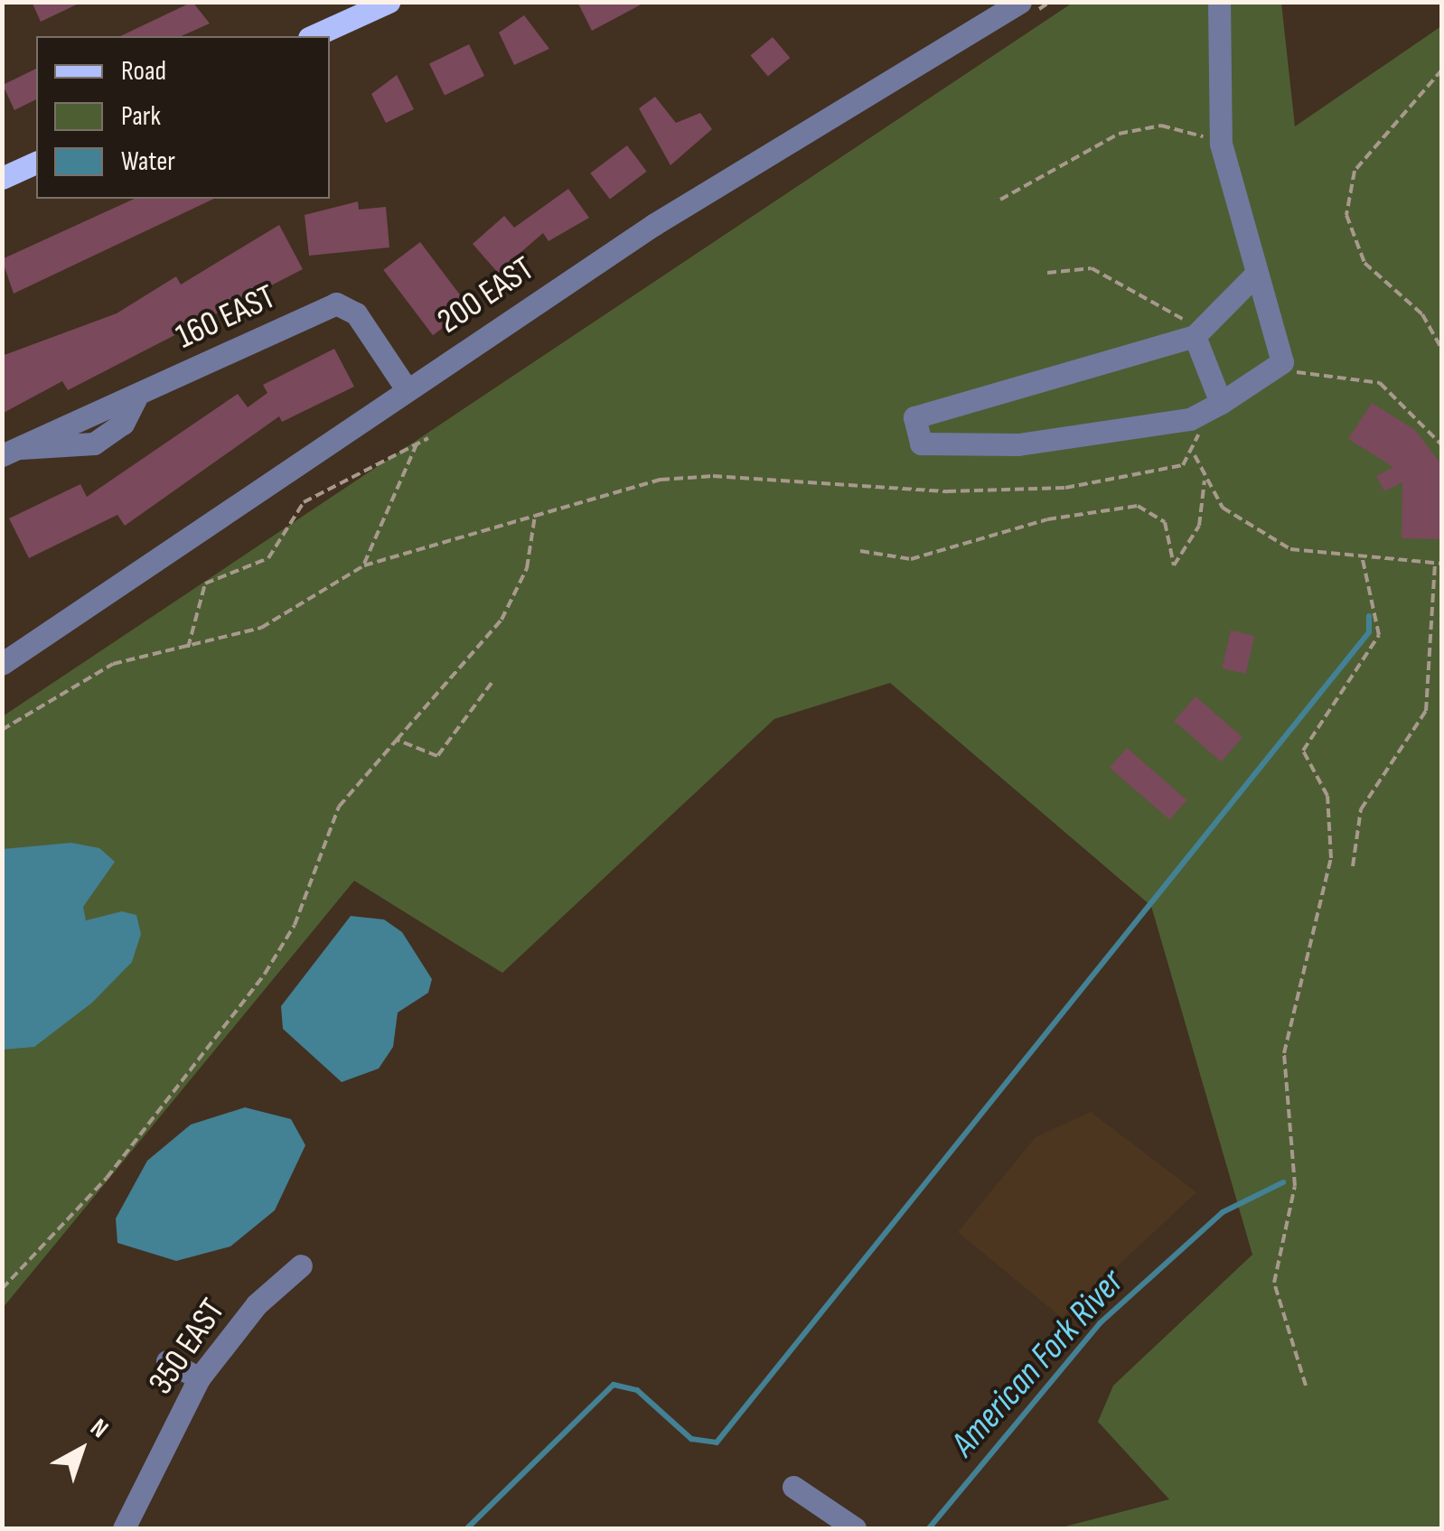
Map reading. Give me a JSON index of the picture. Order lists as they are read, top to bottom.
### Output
{
  "streets": {
    "street": ["200 EAST", "160 EAST", "350 EAST"]
  },
  "crossings": [
    ["200 EAST", "160 EAST"]
  ],
  "water": ["American Fork River"],
  "legend": ["Road", "Park", "Water"],
  "north": "top right"
}
